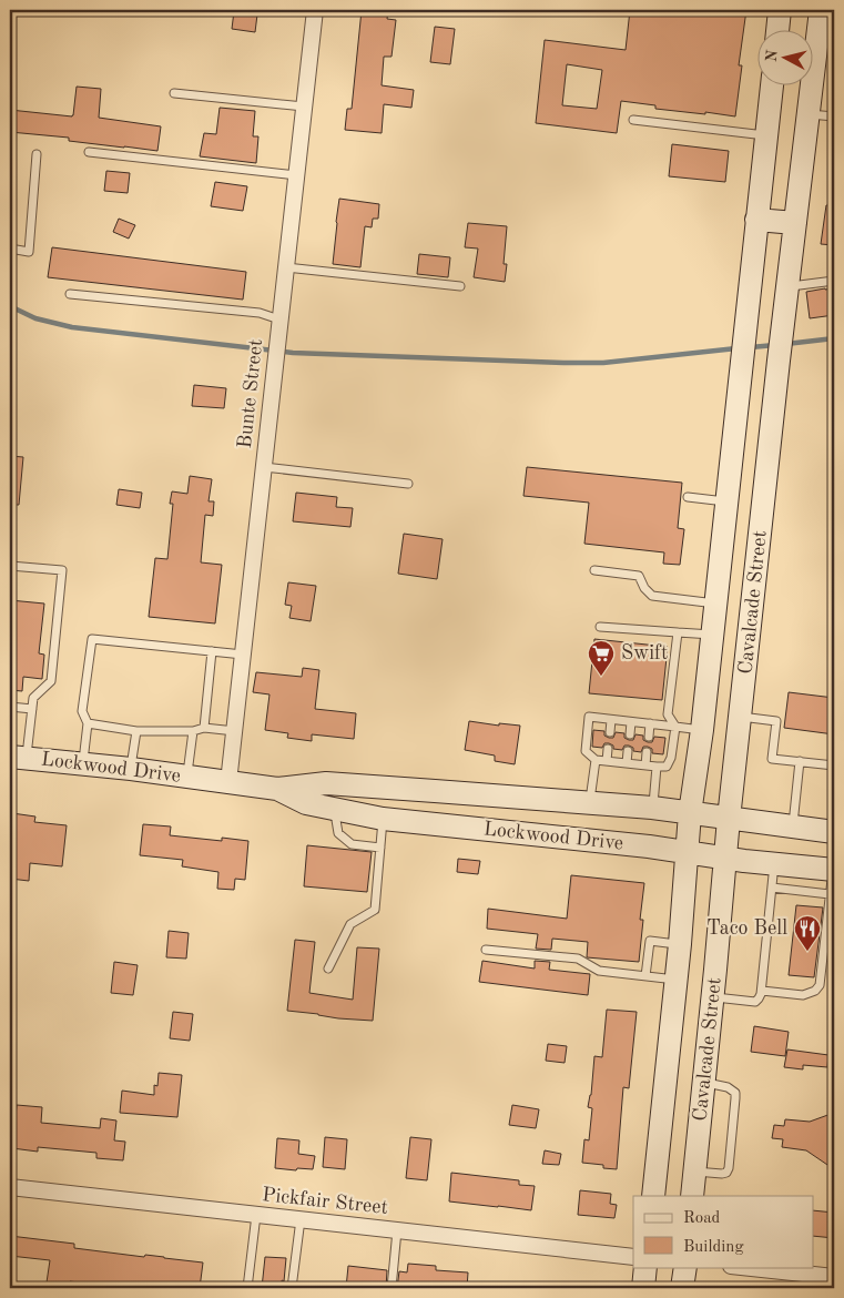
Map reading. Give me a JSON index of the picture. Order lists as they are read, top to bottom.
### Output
{
  "streets": {
    "main road": ["Cavalcade Street", "Lockwood Drive"],
    "street": ["Bunte Street", "Pickfair Street"]
  },
  "crossings": [
    ["Bunte Street", "Lockwood Drive"],
    ["Cavalcade Street", "Lockwood Drive"]
  ],
  "places": {
    "supermarket": ["Swift"],
    "restaurant": ["Taco Bell"]
  },
  "legend": ["Road", "Building"],
  "north": "left"
}
